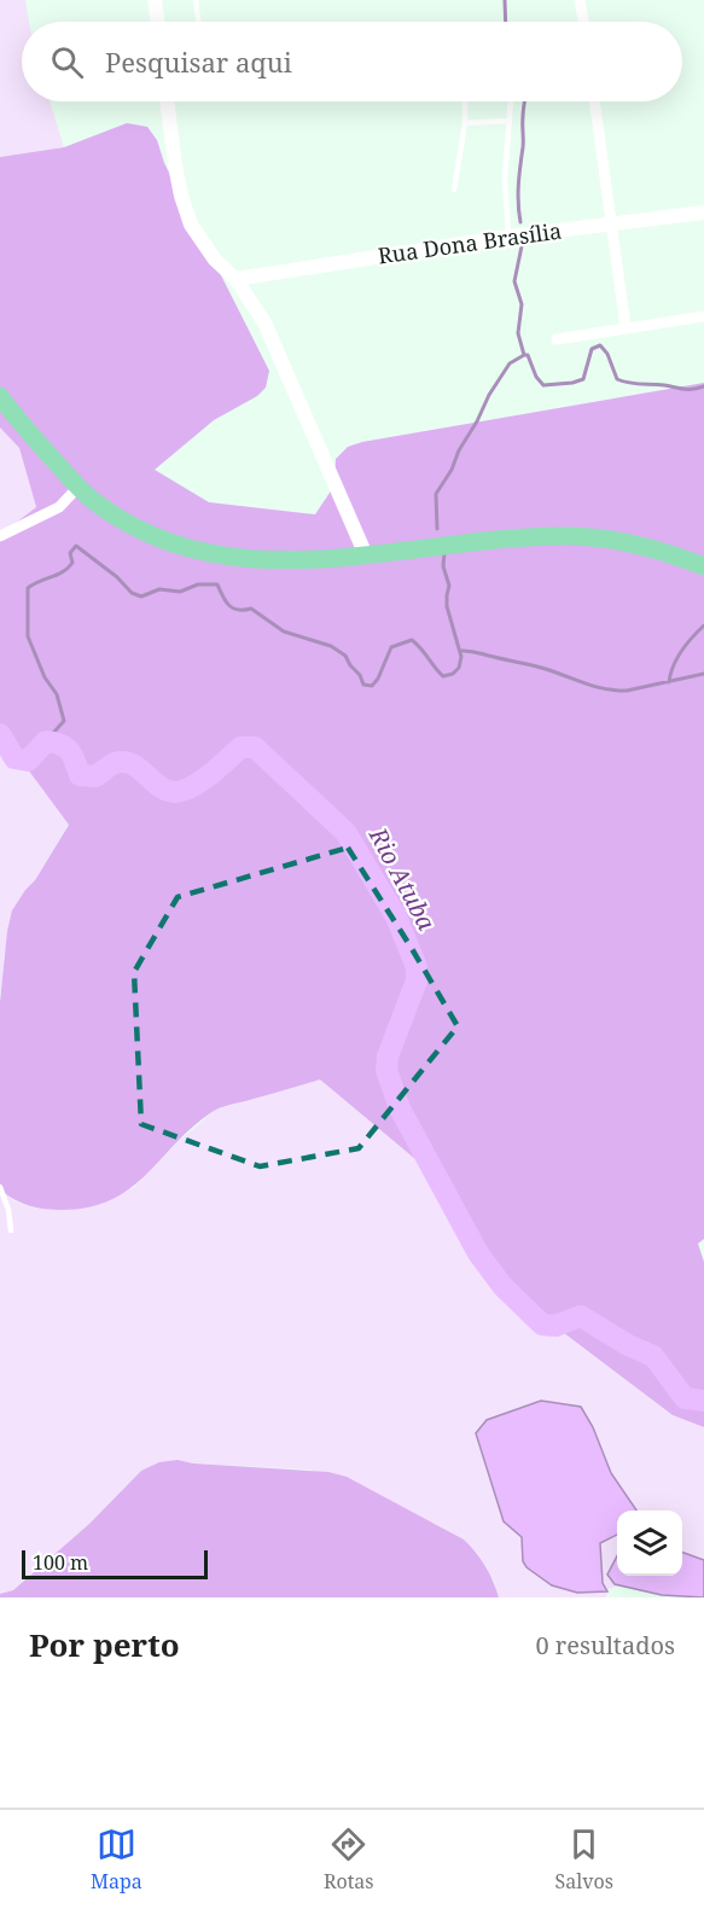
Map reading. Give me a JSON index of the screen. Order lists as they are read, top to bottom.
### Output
{
  "streets": {
    "street": ["Rua Dona Brasília"]
  },
  "water": ["Rio Atuba"],
  "scale_bar": "100 m",
  "page": {
    "search": "Pesquisar aqui",
    "scale": "100 m",
    "heading": ["Por perto", "0 resultados"],
    "nav": ["Mapa", "Rotas", "Salvos"]
  }
}
